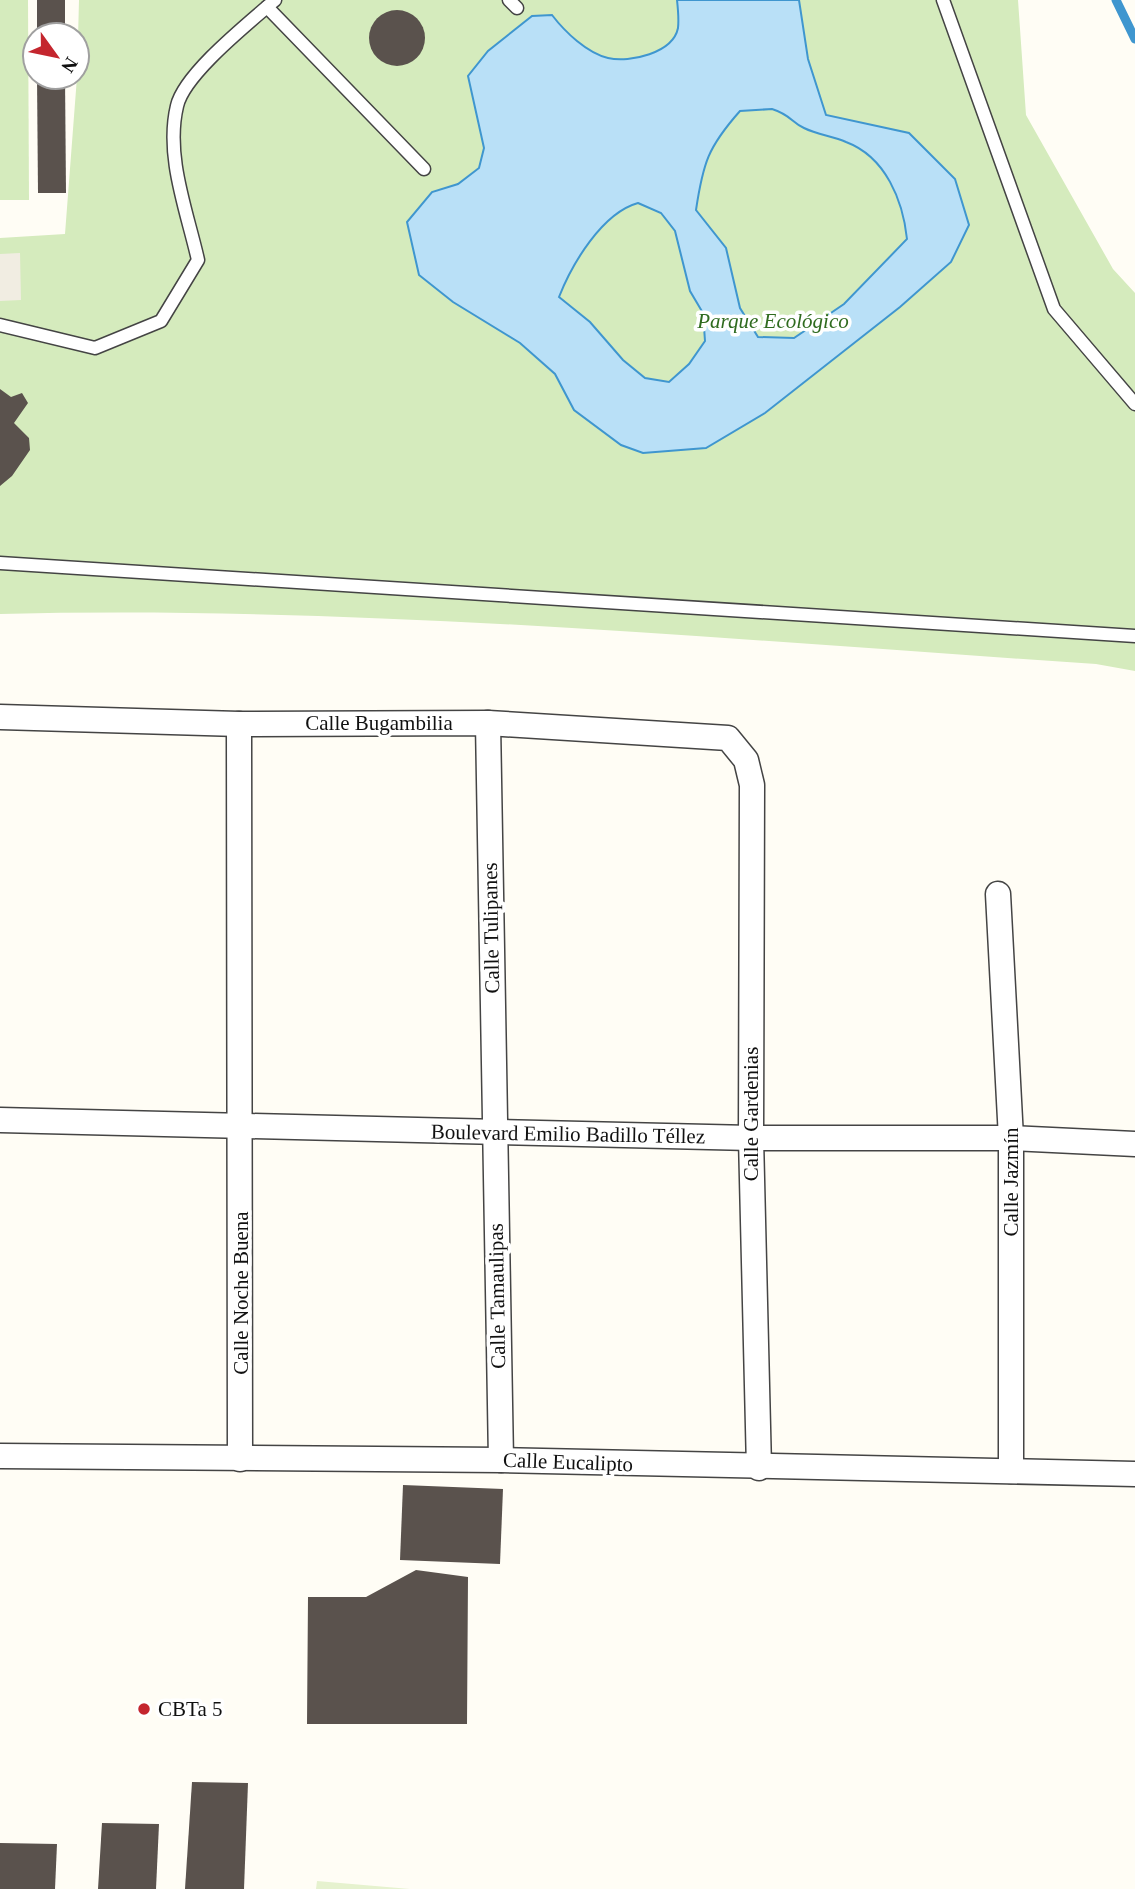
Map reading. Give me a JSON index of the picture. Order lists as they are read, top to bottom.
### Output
{
  "streets": {
    "street": [
      "Calle Bugambilia",
      "Calle Tulipanes",
      "Calle Gardenias",
      "Boulevard Emilio Badillo Téllez",
      "Calle Jazmín",
      "Calle Noche Buena",
      "Calle Tamaulipas",
      "Calle Eucalipto"
    ]
  },
  "crossings": [
    ["Calle Bugambilia", "Calle Tulipanes"],
    ["Calle Bugambilia", "Calle Gardenias"],
    ["Calle Bugambilia", "Calle Noche Buena"],
    ["Calle Tulipanes", "Boulevard Emilio Badillo Téllez"],
    ["Calle Tulipanes", "Calle Tamaulipas"],
    ["Calle Gardenias", "Boulevard Emilio Badillo Téllez"],
    ["Calle Gardenias", "Calle Eucalipto"],
    ["Boulevard Emilio Badillo Téllez", "Calle Jazmín"],
    ["Boulevard Emilio Badillo Téllez", "Calle Noche Buena"],
    ["Boulevard Emilio Badillo Téllez", "Calle Tamaulipas"],
    ["Calle Jazmín", "Calle Eucalipto"],
    ["Calle Noche Buena", "Calle Eucalipto"],
    ["Calle Tamaulipas", "Calle Eucalipto"]
  ],
  "parks": ["Parque Ecológico"],
  "places": ["CBTa 5"],
  "north": "bottom right"
}
